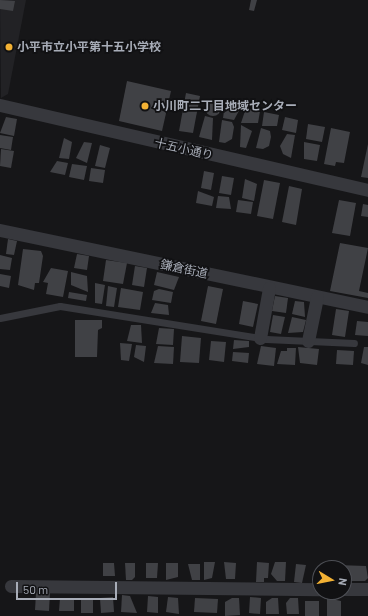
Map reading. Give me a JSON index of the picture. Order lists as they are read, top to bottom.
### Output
{
  "streets": {
    "street": ["十五小通り", "鎌倉街道"]
  },
  "places": ["小平市立小平第十五小学校", "小川町二丁目地域センター"],
  "scale_bar": "50 m",
  "north": "right"
}
